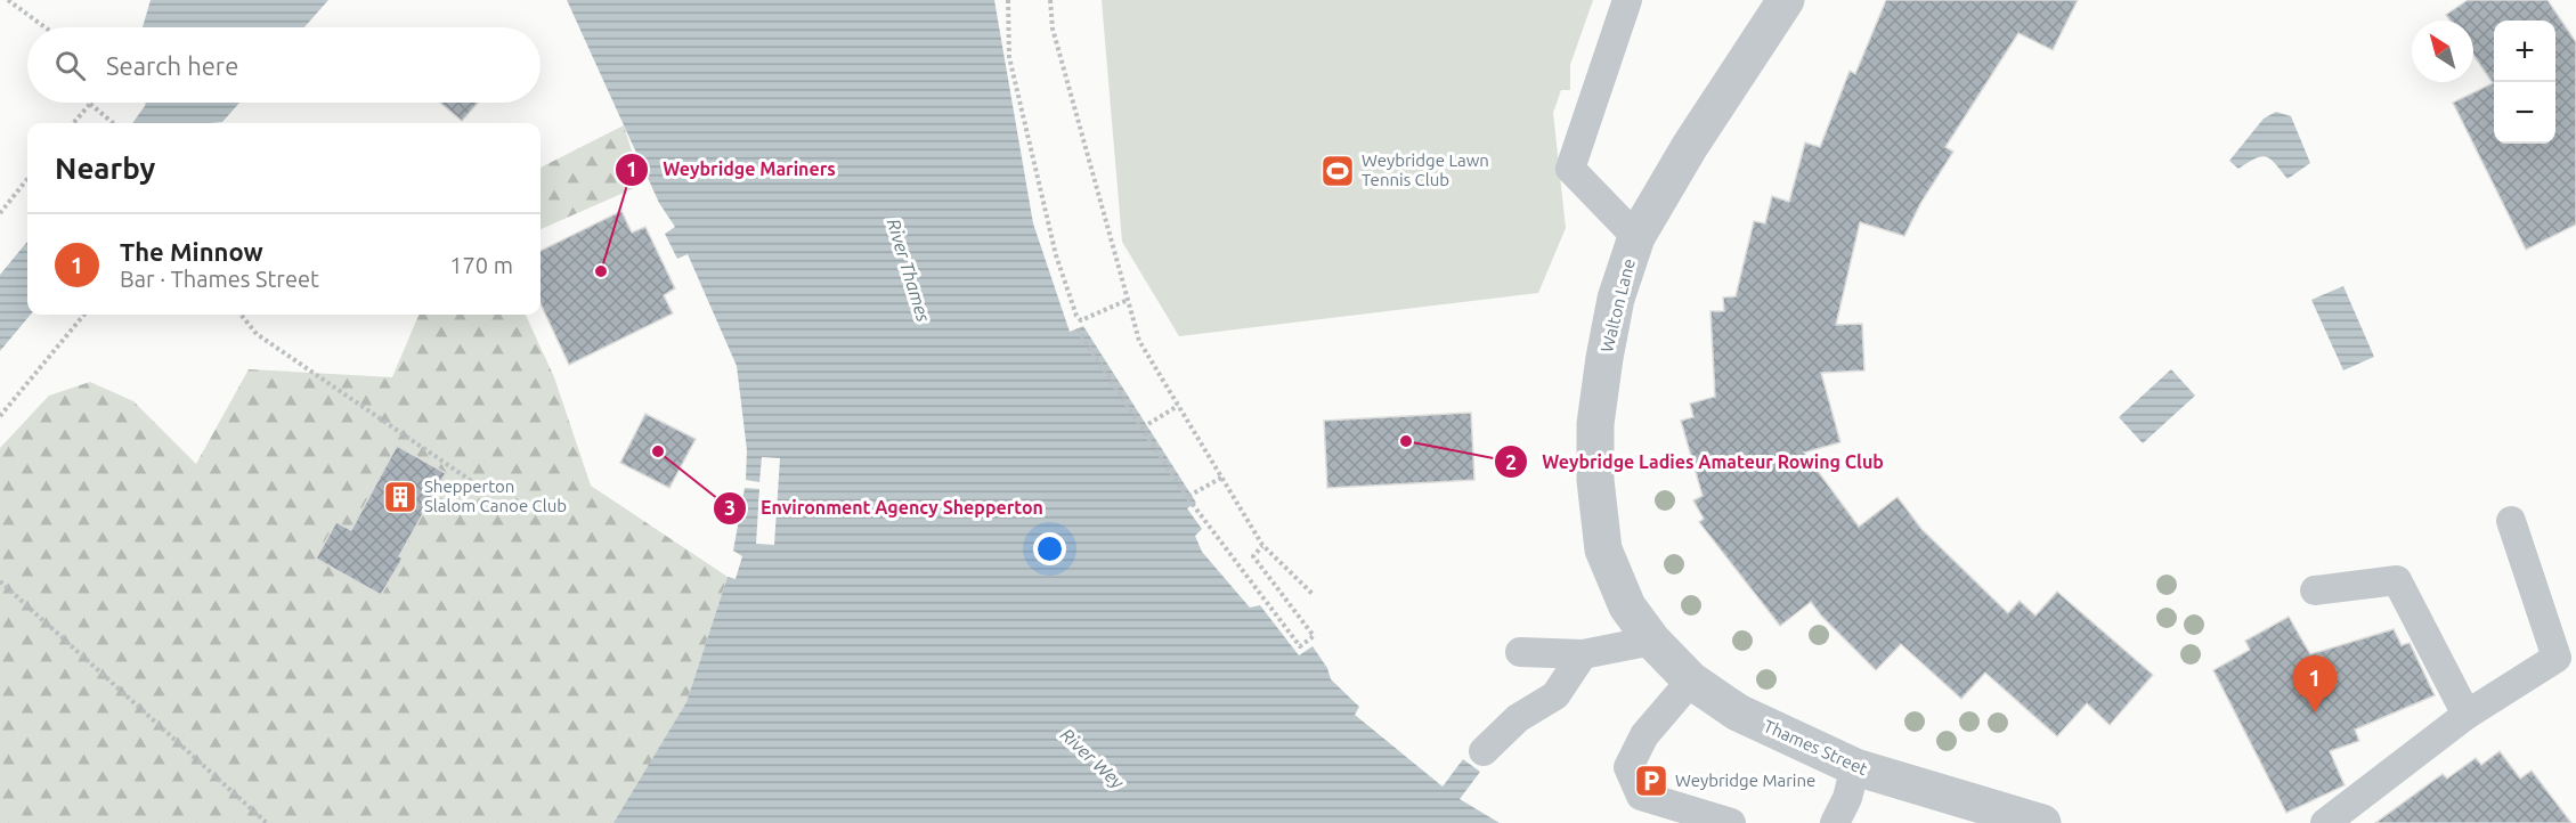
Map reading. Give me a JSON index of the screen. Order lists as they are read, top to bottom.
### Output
{
  "streets": {
    "street": ["Walton Lane", "Thames Street"]
  },
  "crossings": [
    ["Walton Lane", "Thames Street"]
  ],
  "water": ["River Thames", "River Wey"],
  "places": {
    "sports": ["Weybridge Lawn Tennis Club"],
    "other": ["Weybridge Mariners", "Weybridge Ladies Amateur Rowing Club", "Environment Agency Shepperton"],
    "building": ["Shepperton Slalom Canoe Club"],
    "parking": ["Weybridge Marine"]
  },
  "north": "top left",
  "page": {
    "map_buttons": ["+", "−"],
    "search": "Search here",
    "heading": "Nearby",
    "list": [
      {
        "mark": "1",
        "name": "The Minnow",
        "note": "Bar · Thames Street",
        "value": "170 m"
      }
    ],
    "pins": "1"
  }
}
